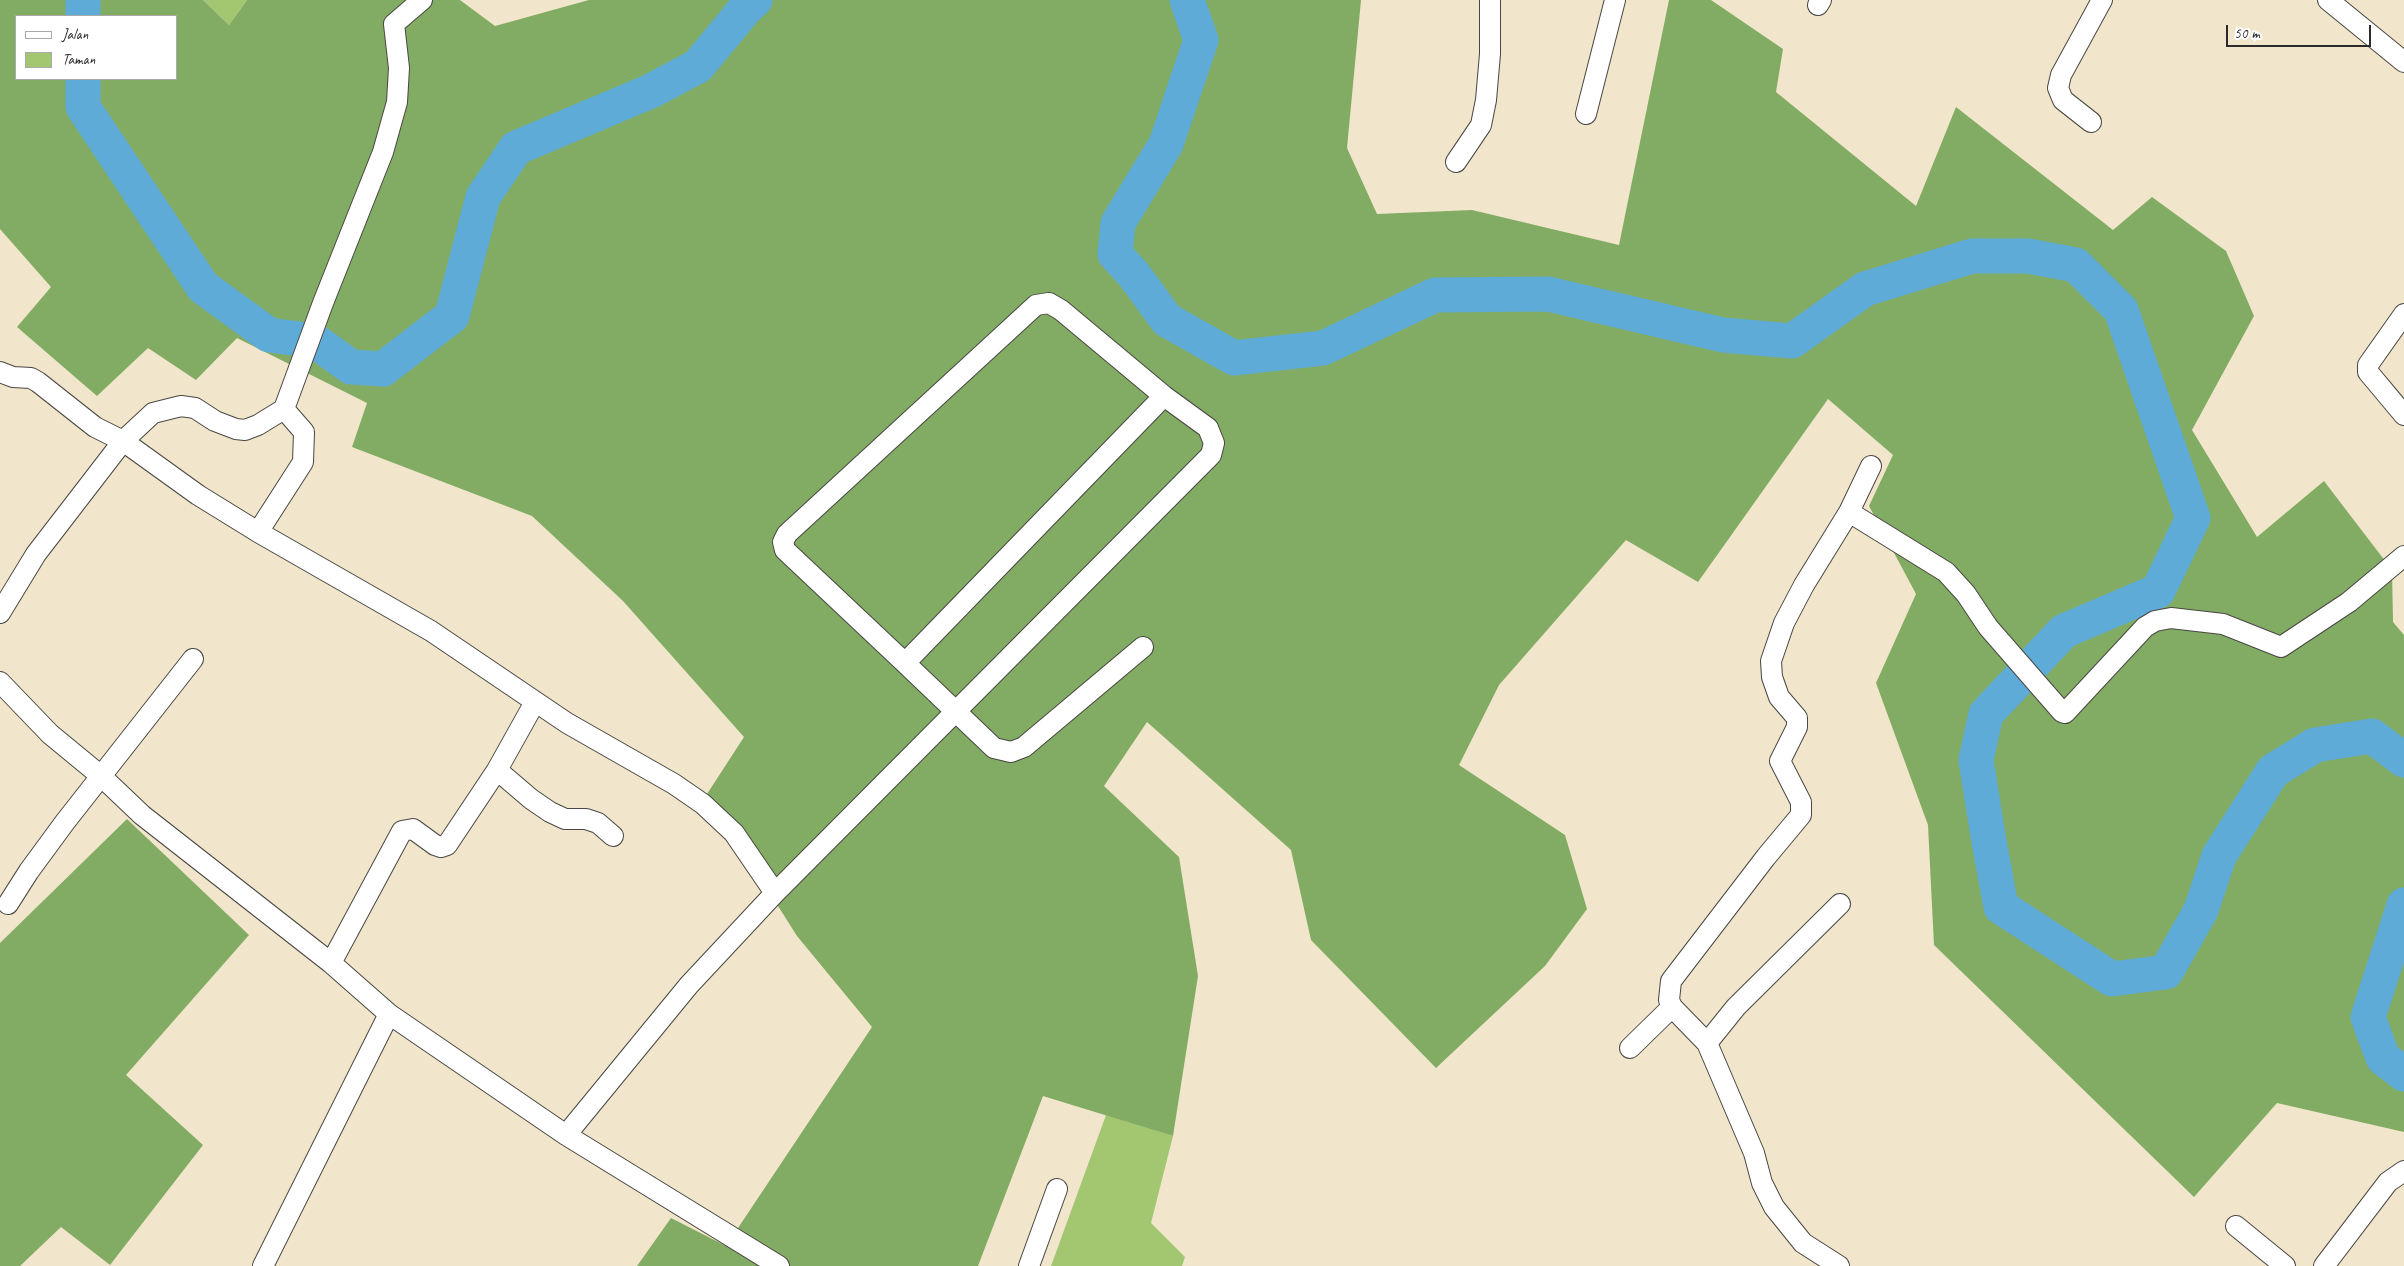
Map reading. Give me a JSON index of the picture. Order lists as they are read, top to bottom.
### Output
{
  "legend": ["Jalan", "Taman"],
  "scale_bar": "50 m"
}
